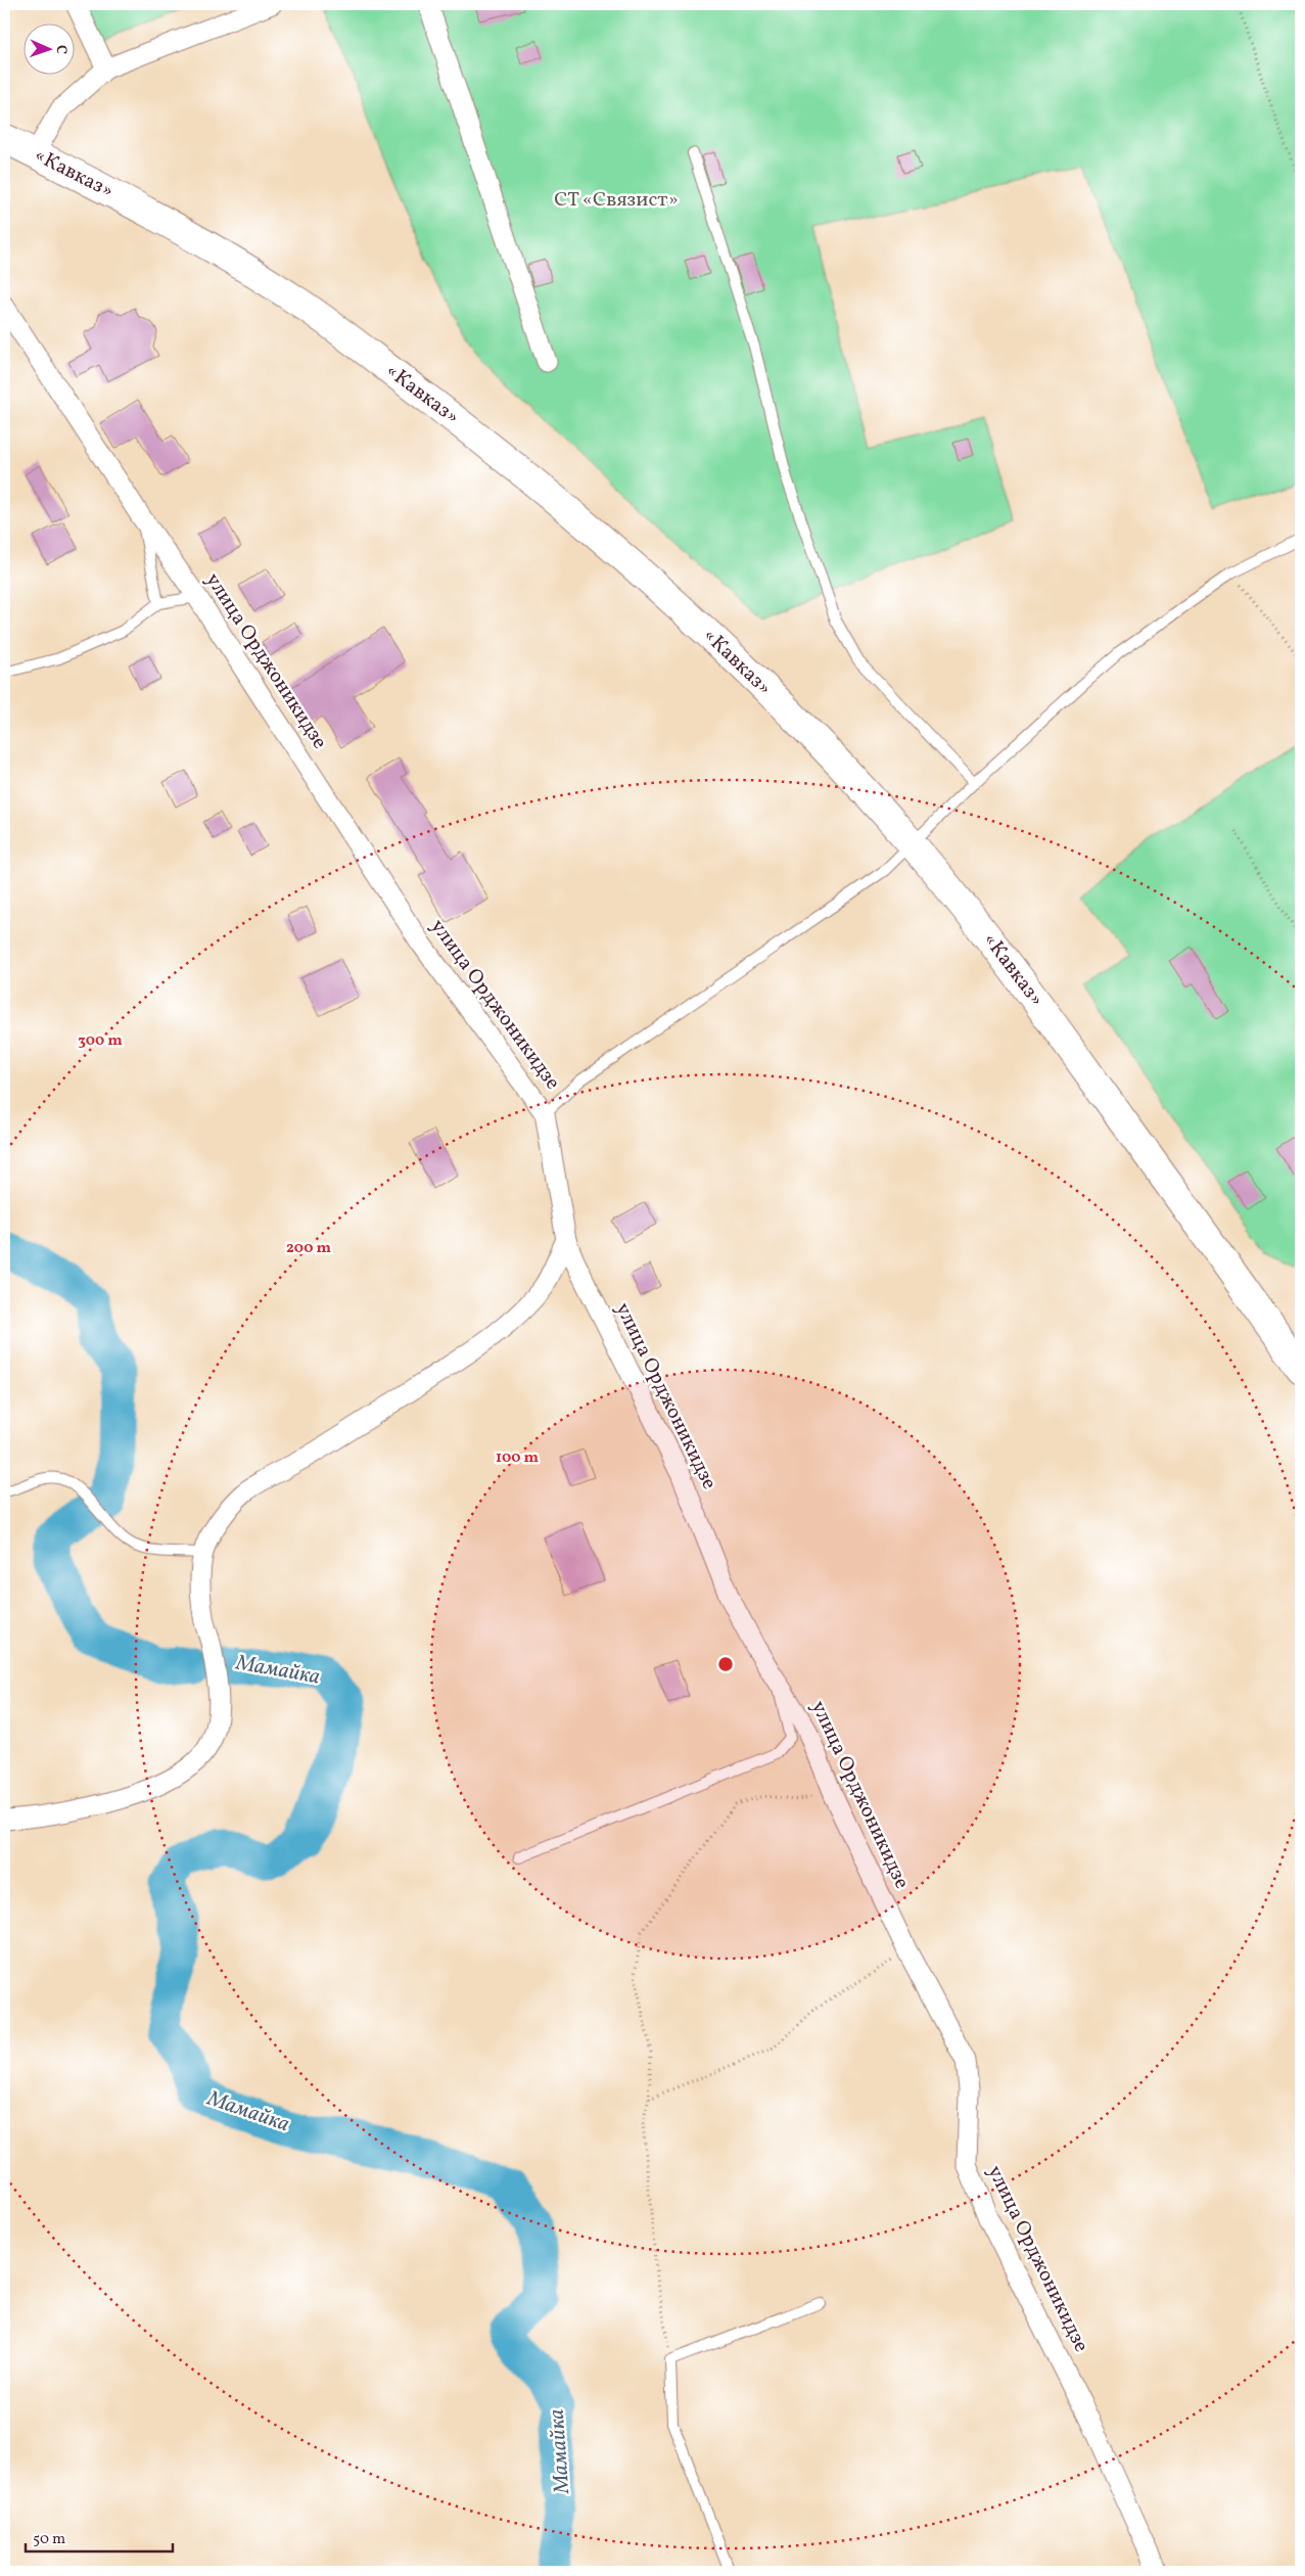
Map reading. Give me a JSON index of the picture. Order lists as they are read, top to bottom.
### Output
{
  "streets": {
    "highway": ["«Кавказ»"],
    "street": ["улица Орджоникидзе"]
  },
  "water": ["Мамайка"],
  "parks": ["СТ «Связист»"],
  "scale_bar": "50 m",
  "north": "right",
  "rings": ["300 m", "200 m", "100 m"]
}
